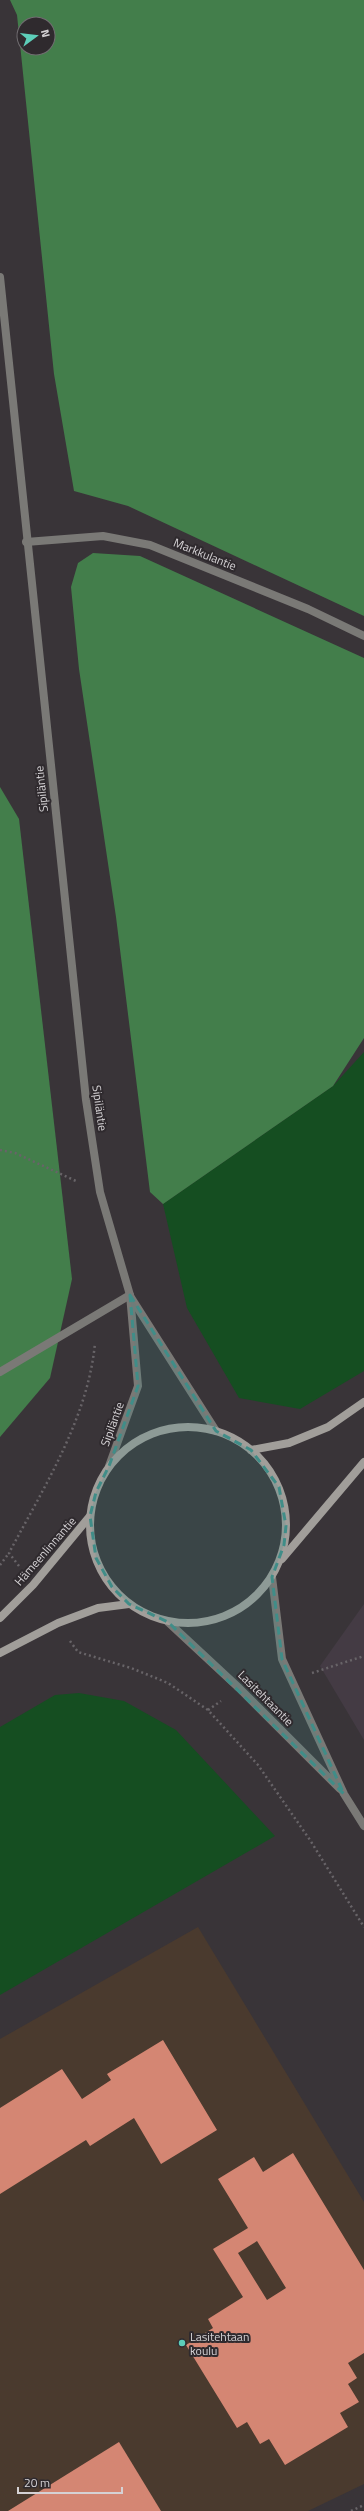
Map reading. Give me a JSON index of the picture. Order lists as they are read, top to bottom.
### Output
{
  "streets": {
    "main road": ["Hämeenlinnantie"],
    "street": ["Markkulantie", "Sipiläntie", "Lasitehtaantie"]
  },
  "crossings": [
    ["Markkulantie", "Sipiläntie"]
  ],
  "places": ["Lasitehtaan koulu"],
  "scale_bar": "20 m",
  "north": "right"
}
